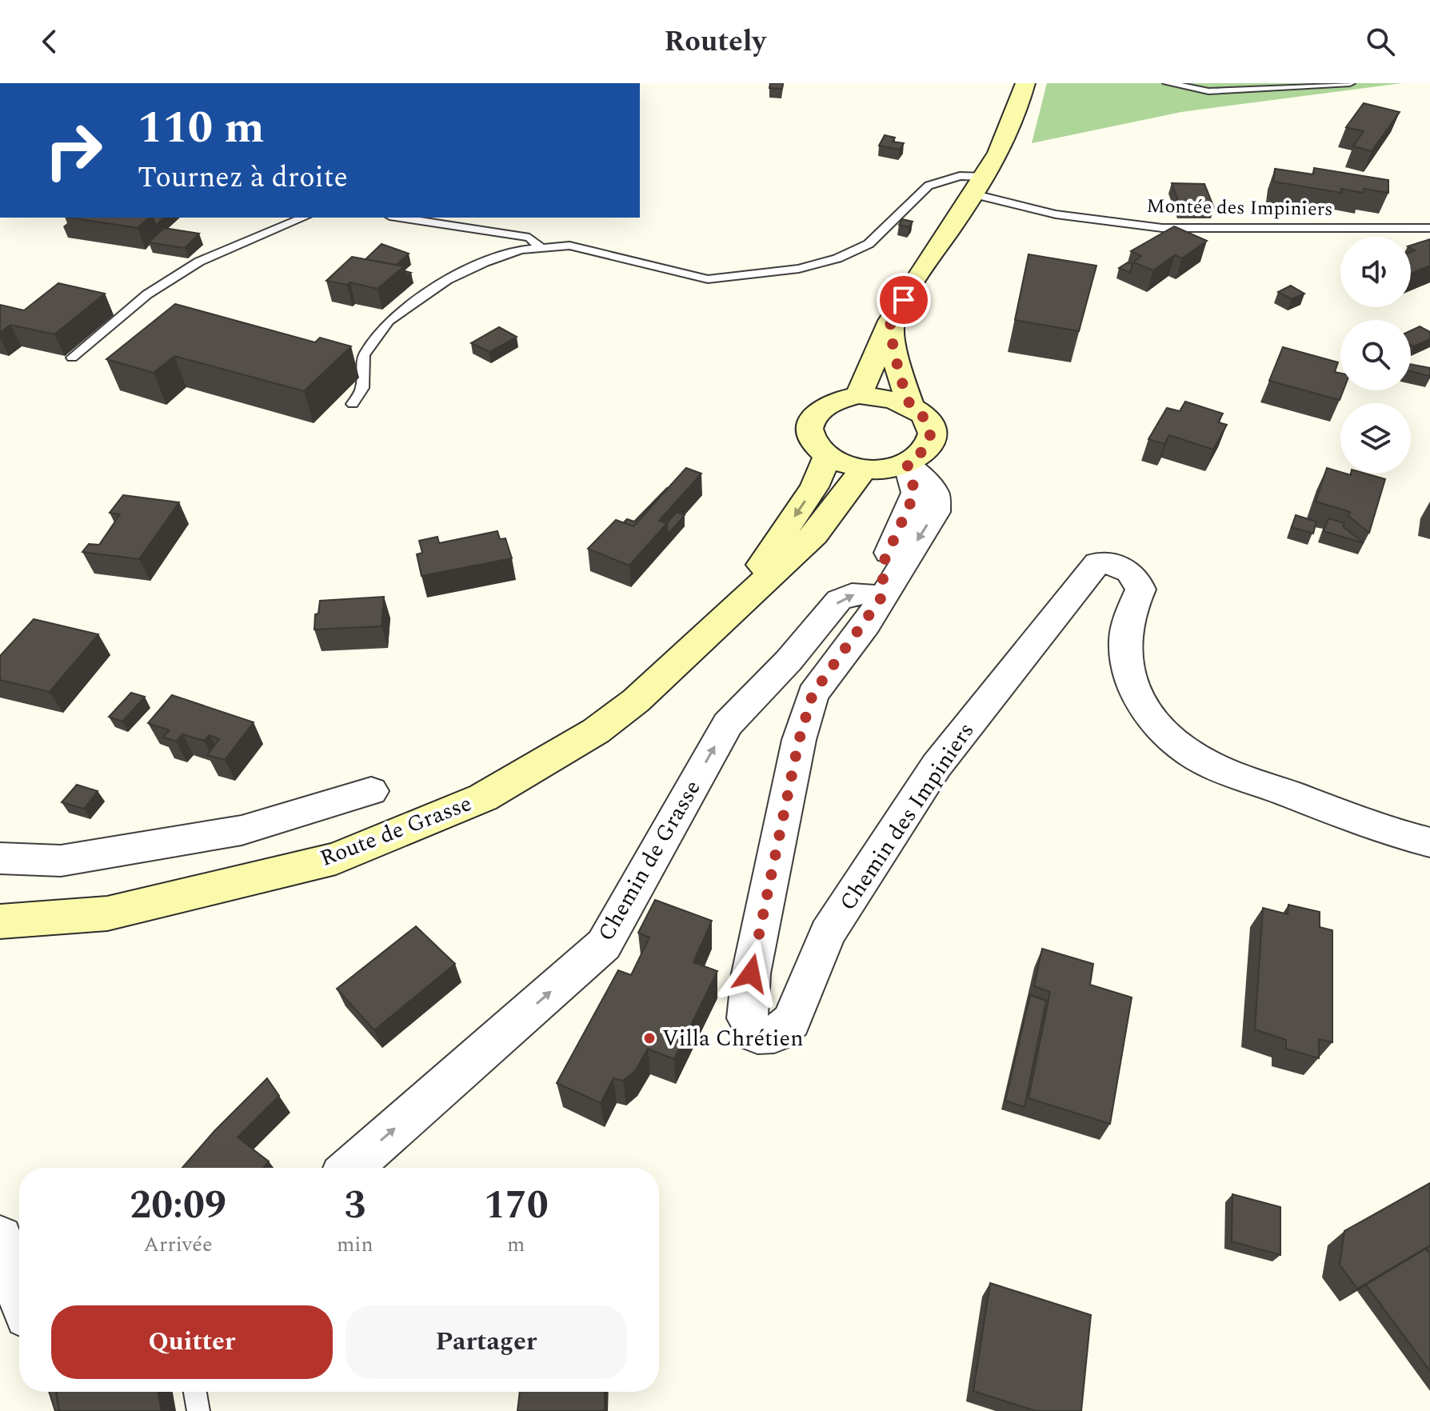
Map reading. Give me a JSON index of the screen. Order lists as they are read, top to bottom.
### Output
{
  "streets": {
    "main road": ["Route de Grasse"],
    "street": ["Chemin des Impiniers", "Chemin de Grasse"],
    "lane": ["Montée des Impiniers"]
  },
  "crossings": [
    ["Chemin des Impiniers", "Chemin de Grasse"]
  ],
  "one_way": ["Chemin de Grasse"],
  "places": ["Villa Chrétien"],
  "page": {
    "header": "Routely",
    "turn": ["110 m", "Tournez à droite"],
    "eta": [
      "20:09",
      "Arrivée",
      "3",
      "min",
      "170",
      "m"
    ],
    "buttons": ["Quitter", "Partager"]
  }
}
